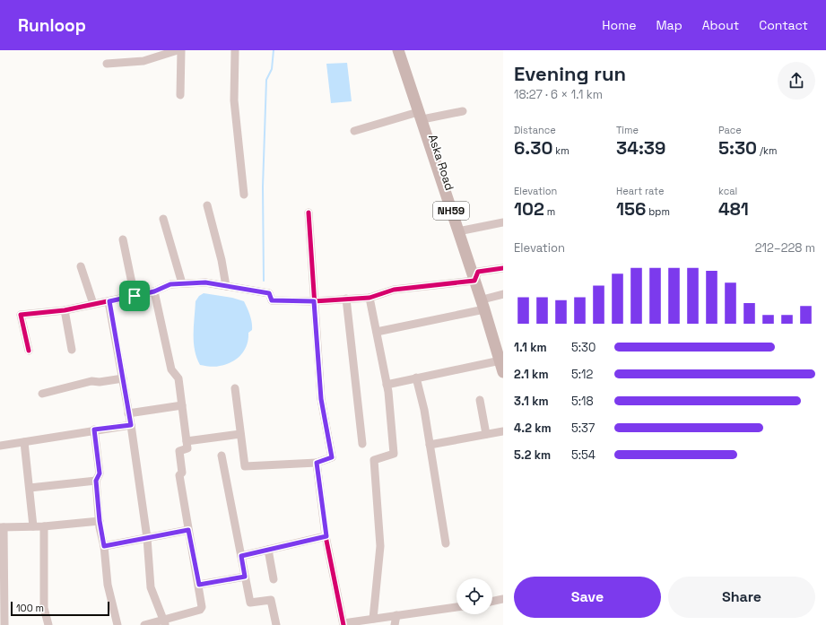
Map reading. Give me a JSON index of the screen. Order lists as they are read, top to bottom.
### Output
{
  "streets": {
    "highway": ["Aska Road", "NH59"]
  },
  "crossings": [
    ["Aska Road", "NH59"]
  ],
  "scale_bar": "100 m",
  "page": {
    "header": "Runloop",
    "nav": [
      "Home",
      "Map",
      "About",
      "Contact"
    ],
    "heading": ["Evening run", "18:27 · 6 × 1.1 km"],
    "stats": [
      ["Distance", "6.30 km"],
      ["Time", "34:39"],
      ["Pace", "5:30 /km"],
      ["Elevation", "102 m"],
      ["Heart rate", "156 bpm"],
      ["kcal", "481"]
    ],
    "chart": ["Elevation", "212–228 m"],
    "list": [
      {
        "name": "1.1 km",
        "note": "5:30"
      },
      {
        "name": "2.1 km",
        "note": "5:12"
      },
      {
        "name": "3.1 km",
        "note": "5:18"
      },
      {
        "name": "4.2 km",
        "note": "5:37"
      },
      {
        "name": "5.2 km",
        "note": "5:54"
      }
    ],
    "buttons": ["Save", "Share"],
    "scale": "100 m"
  }
}
